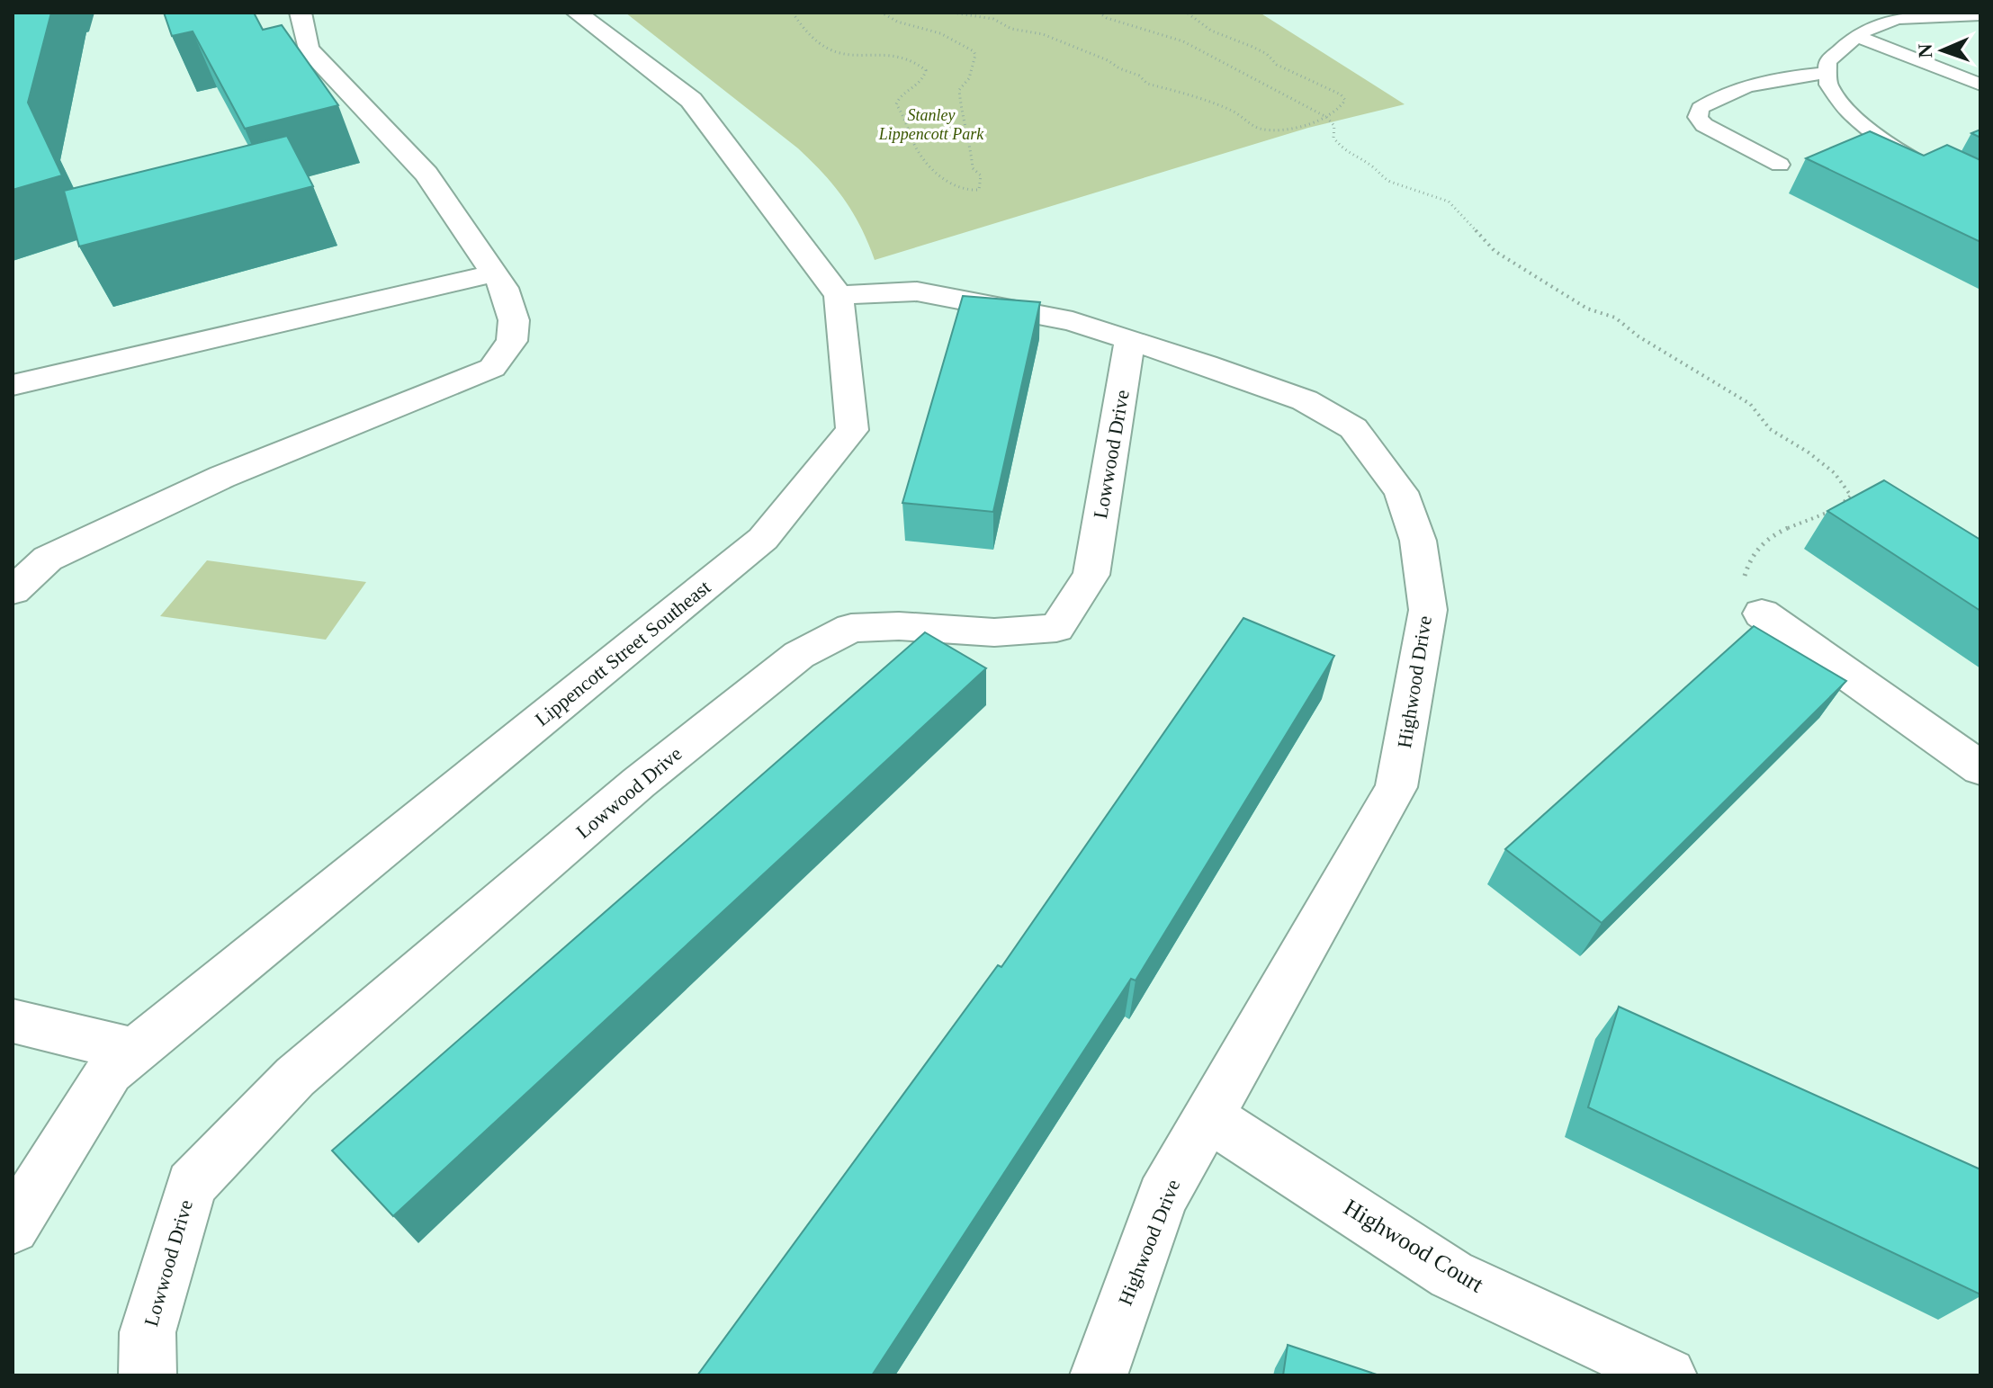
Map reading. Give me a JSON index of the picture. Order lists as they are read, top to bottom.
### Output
{
  "streets": {
    "street": [
      "Lowwood Drive",
      "Lippencott Street Southeast",
      "Highwood Drive",
      "Highwood Court"
    ]
  },
  "crossings": [
    ["Lowwood Drive", "Highwood Drive"],
    ["Lippencott Street Southeast", "Highwood Drive"],
    ["Highwood Drive", "Highwood Court"]
  ],
  "parks": ["Stanley Lippencott Park"],
  "north": "left"
}
